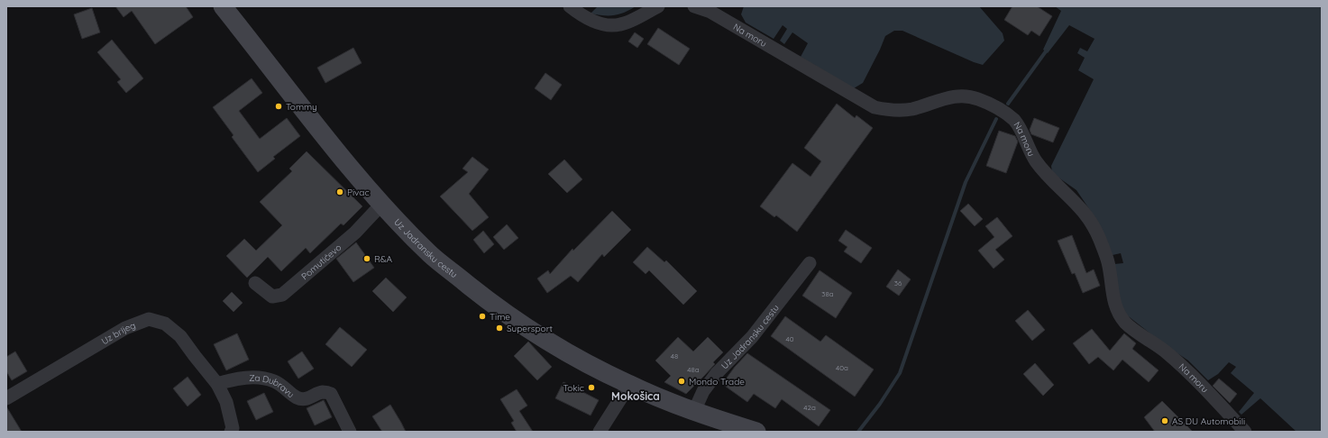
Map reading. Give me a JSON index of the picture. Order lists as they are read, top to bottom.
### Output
{
  "streets": {
    "main road": ["Uz Jadransku cestu"],
    "street": [
      "Na moru",
      "Pomutićevo",
      "Uz brijeg",
      "Za Dubravu"
    ]
  },
  "crossings": [
    ["Uz Jadransku cestu", "Pomutićevo"],
    ["Uz brijeg", "Za Dubravu"]
  ],
  "districts": ["Mokošica"],
  "places": [
    "Tommy",
    "Pivac",
    "R&A",
    "Time",
    "Supersport",
    "Mondo Trade",
    "Tokic",
    "AS DU Automobili"
  ],
  "house_numbers": [
    "36",
    "38a",
    "40",
    "48",
    "40a",
    "48a",
    "42a"
  ]
}
